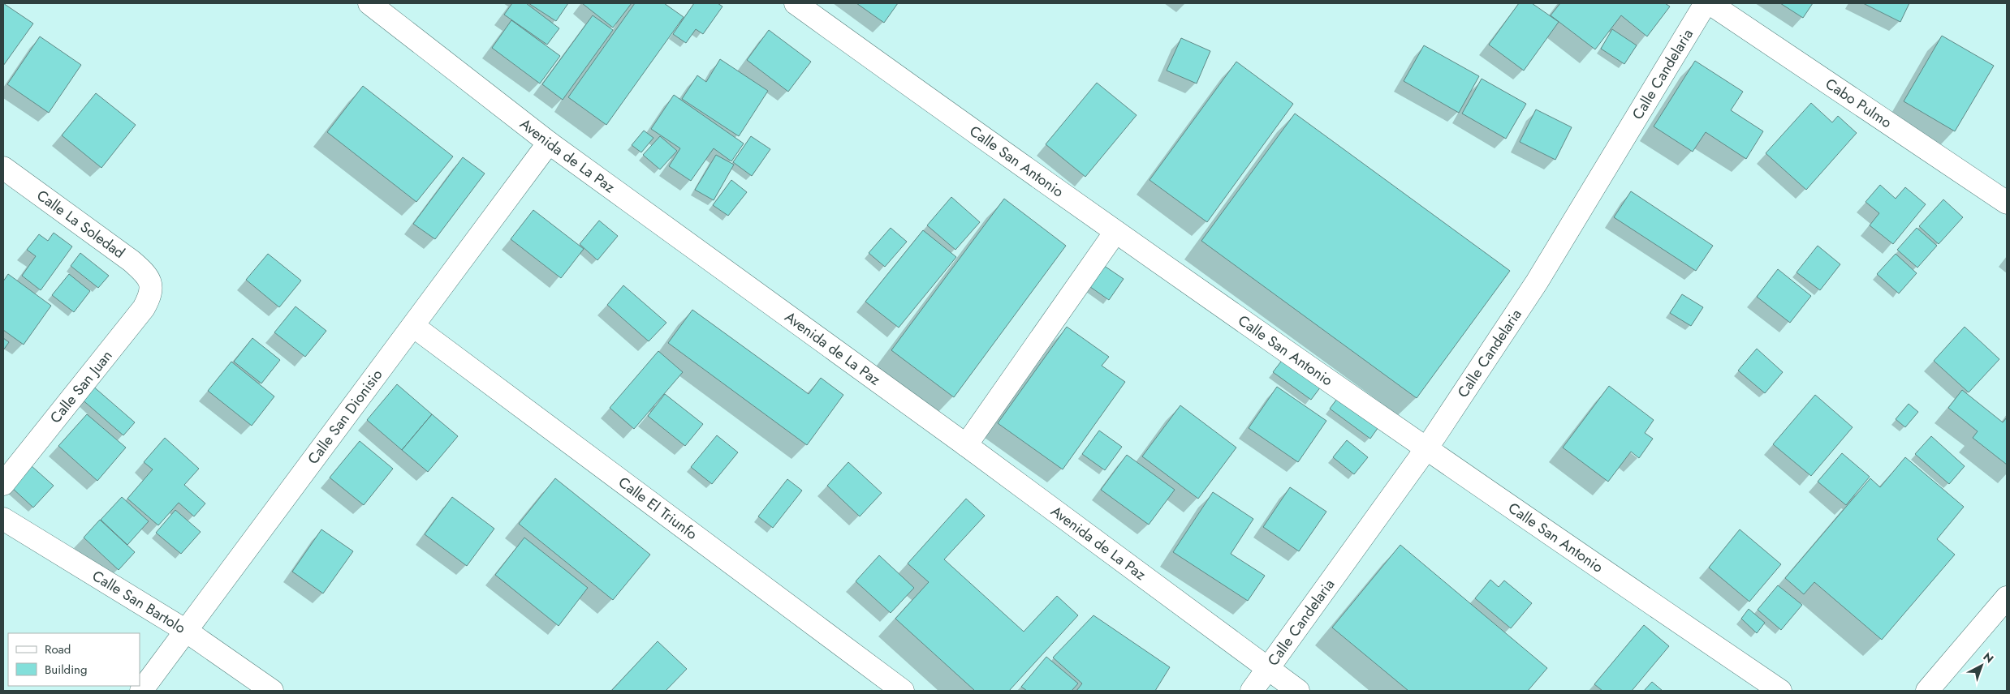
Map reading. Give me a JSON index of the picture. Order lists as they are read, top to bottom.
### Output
{
  "streets": {
    "street": [
      "Calle Candelaria",
      "Cabo Pulmo",
      "Avenida de La Paz",
      "Calle San Antonio",
      "Calle La Soledad",
      "Calle San Juan",
      "Calle San Dionisio",
      "Calle El Triunfo",
      "Calle San Bartolo"
    ]
  },
  "crossings": [
    ["Calle Candelaria", "Avenida de La Paz"],
    ["Calle Candelaria", "Calle San Antonio"],
    ["Avenida de La Paz", "Calle San Dionisio"],
    ["Calle La Soledad", "Calle San Juan"],
    ["Calle San Dionisio", "Calle El Triunfo"],
    ["Calle San Dionisio", "Calle San Bartolo"]
  ],
  "legend": ["Road", "Building"],
  "north": "top right"
}
